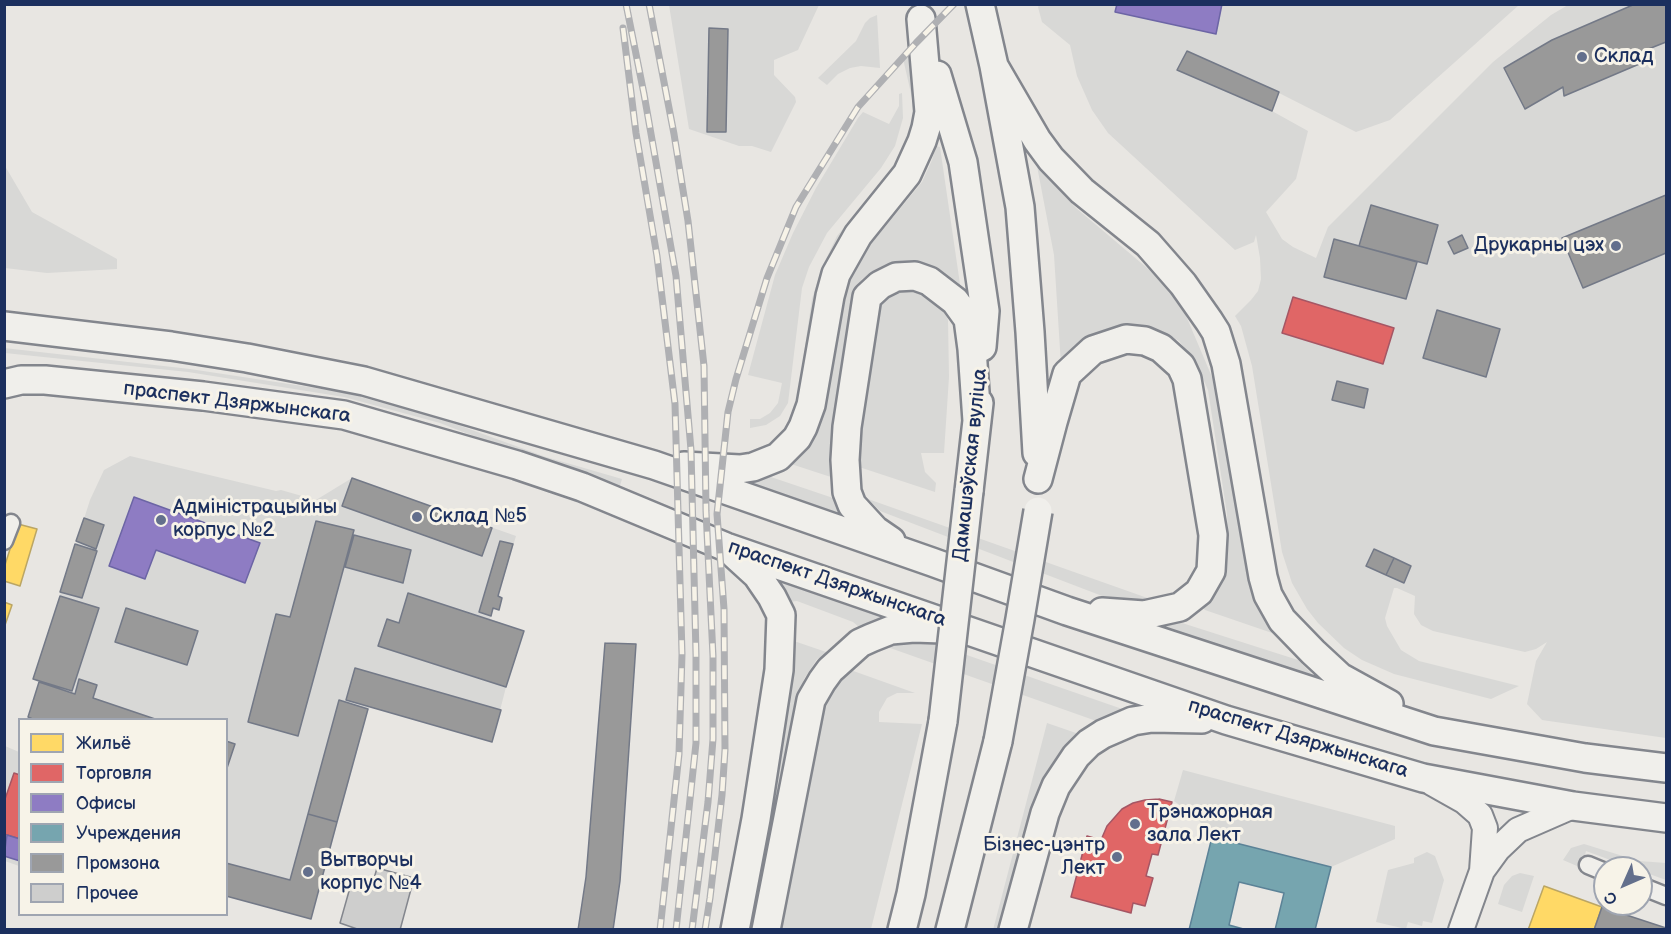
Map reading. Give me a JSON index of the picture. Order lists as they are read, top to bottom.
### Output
{
  "streets": {
    "main road": ["праспект Дзяржынскага", "Дамашэўская вуліца"]
  },
  "places": [
    "Склад",
    "Друкарны цэх",
    "Склад №5",
    "Адміністрацыйны корпус №2",
    "Трэнажорная зала Лект",
    "Бізнес-цэнтр Лект",
    "Вытворчы корпус №4"
  ],
  "legend": [
    "Жильё",
    "Торговля",
    "Офисы",
    "Учреждения",
    "Промзона",
    "Прочее"
  ],
  "north": "bottom left"
}
